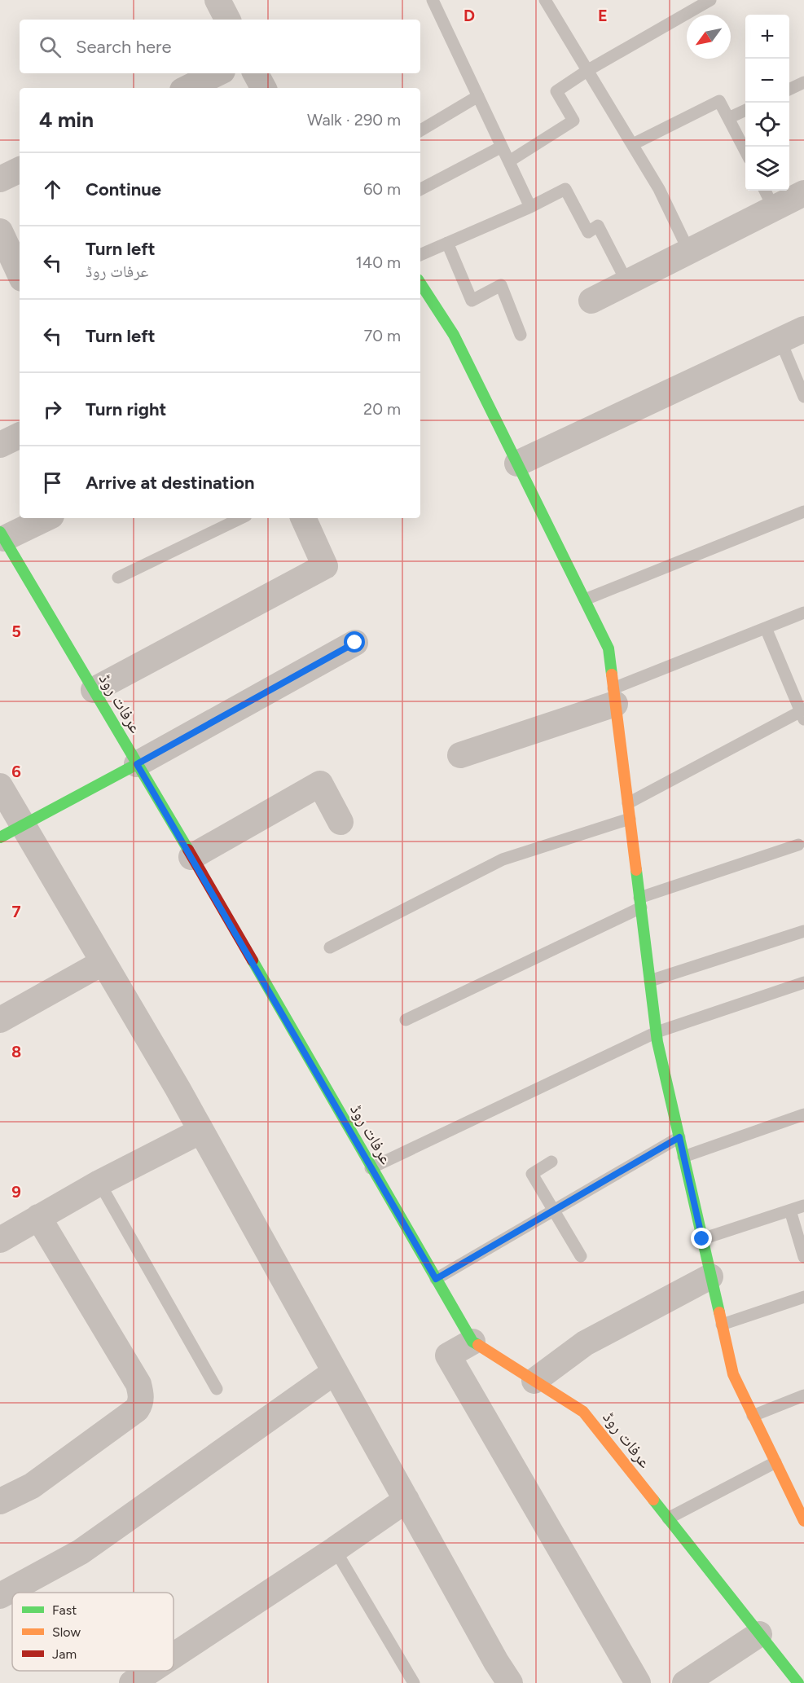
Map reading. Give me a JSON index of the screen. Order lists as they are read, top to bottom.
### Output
{
  "streets": {
    "street": ["عرفات روڈ"]
  },
  "legend": ["Fast", "Slow", "Jam"],
  "north": "bottom left",
  "page": {
    "map_buttons": ["+", "−"],
    "search": "Search here",
    "heading": ["4 min", "Walk · 290 m"],
    "list": [
      ["Continue", "60 m"],
      ["Turn left", "عرفات روڈ", "140 m"],
      ["Turn left", "70 m"],
      ["Turn right", "20 m"],
      "Arrive at destination"
    ]
  },
  "grid": {
    "columns": ["D", "E"],
    "rows": [
      "5",
      "6",
      "7",
      "8",
      "9"
    ]
  }
}
